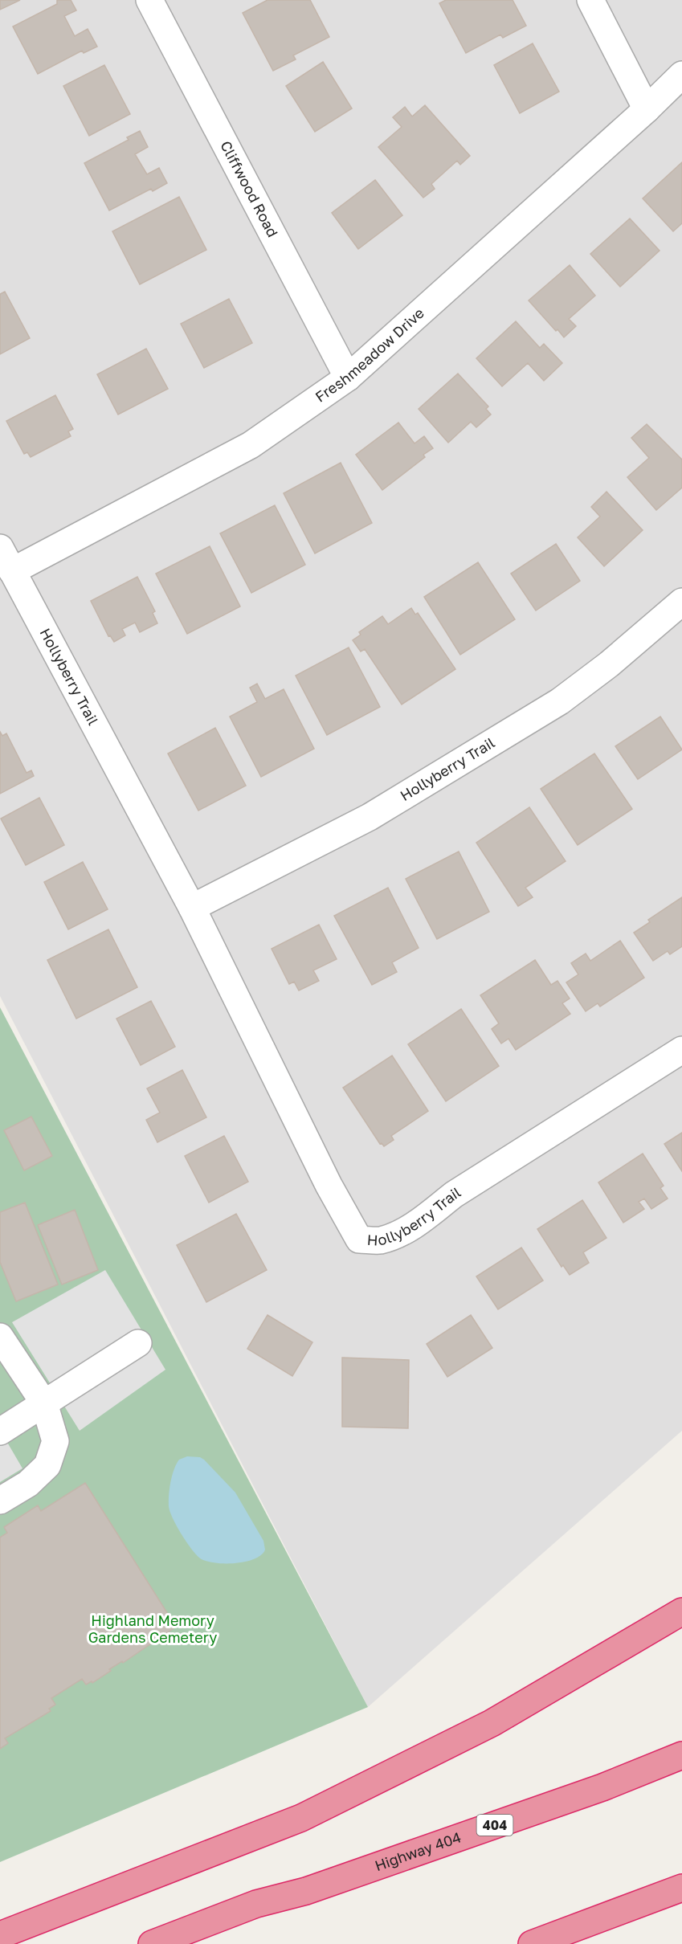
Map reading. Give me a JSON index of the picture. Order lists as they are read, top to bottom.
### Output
{
  "streets": {
    "highway": ["404", "Highway 404"],
    "street": ["Cliffwood Road", "Freshmeadow Drive", "Hollyberry Trail"]
  },
  "crossings": [
    ["Cliffwood Road", "Freshmeadow Drive"],
    ["Freshmeadow Drive", "Hollyberry Trail"]
  ],
  "parks": ["Highland Memory Gardens Cemetery"]
}
